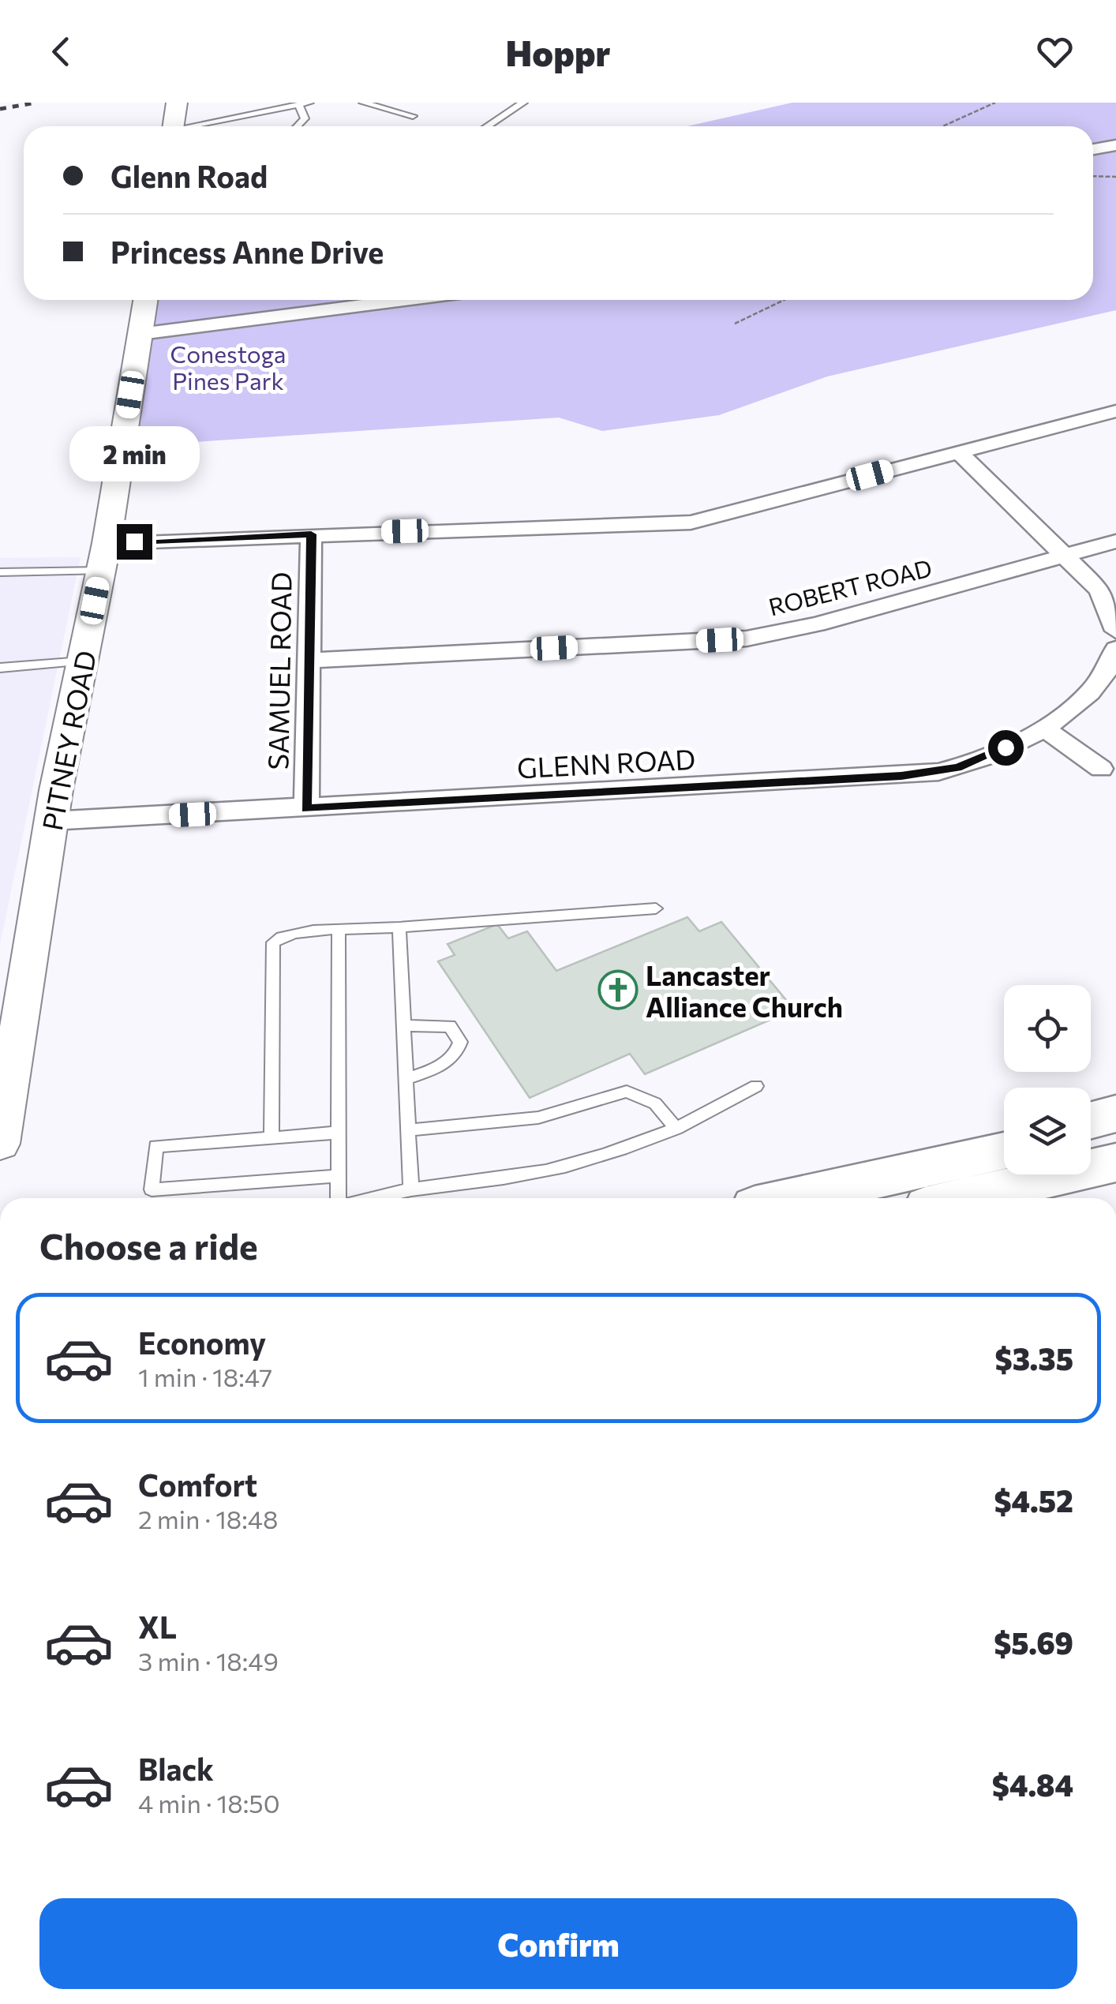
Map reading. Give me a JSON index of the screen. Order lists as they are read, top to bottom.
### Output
{
  "streets": {
    "main road": ["PITNEY ROAD"],
    "street": ["ROBERT ROAD", "SAMUEL ROAD", "GLENN ROAD"]
  },
  "crossings": [
    ["ROBERT ROAD", "SAMUEL ROAD"],
    ["SAMUEL ROAD", "GLENN ROAD"],
    ["PITNEY ROAD", "GLENN ROAD"]
  ],
  "parks": ["Conestoga Pines Park"],
  "places": {
    "church": ["Lancaster Alliance Church"]
  },
  "page": {
    "header": "Hoppr",
    "banner": ["Glenn Road", "Princess Anne Drive"],
    "bubble": "2 min",
    "heading": "Choose a ride",
    "list": [
      {
        "name": "Economy",
        "note": "1 min · 18:47",
        "value": "$3.35"
      },
      {
        "name": "Comfort",
        "note": "2 min · 18:48",
        "value": "$4.52"
      },
      {
        "name": "XL",
        "note": "3 min · 18:49",
        "value": "$5.69"
      },
      {
        "name": "Black",
        "note": "4 min · 18:50",
        "value": "$4.84"
      }
    ],
    "buttons": "Confirm"
  }
}
